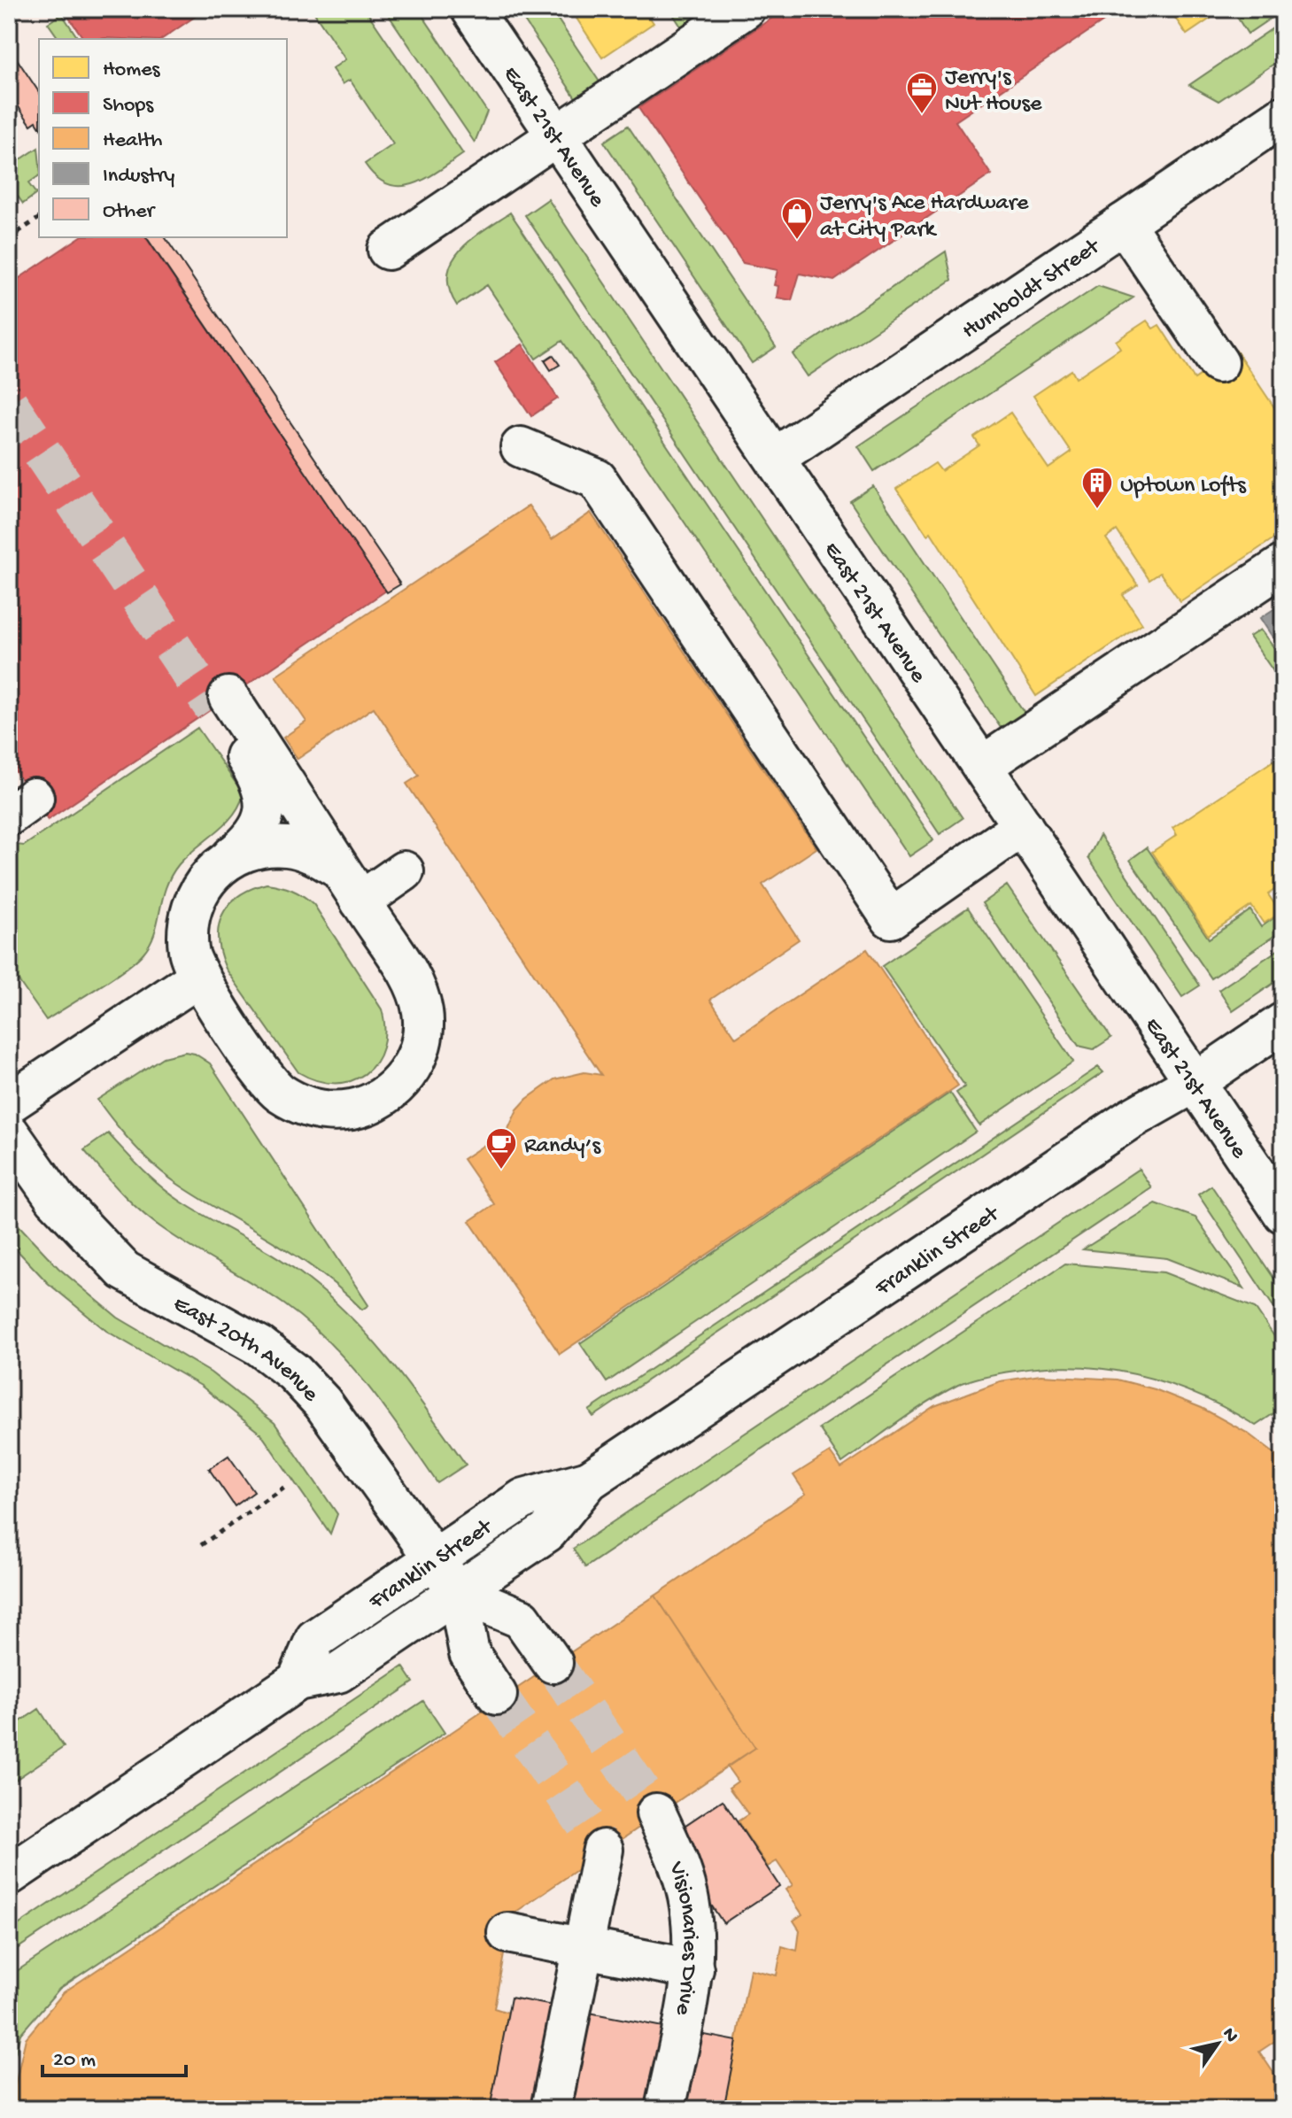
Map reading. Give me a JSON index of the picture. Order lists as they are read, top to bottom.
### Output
{
  "streets": {
    "street": [
      "East 21st Avenue",
      "Humboldt Street",
      "Franklin Street",
      "East 20th Avenue",
      "Visionaries Drive"
    ]
  },
  "crossings": [
    ["East 21st Avenue", "Humboldt Street"],
    ["East 21st Avenue", "Franklin Street"],
    ["Franklin Street", "East 20th Avenue"]
  ],
  "places": {
    "office": ["Jerry's Nut House"],
    "shop": ["Jerry's Ace Hardware at City Park"],
    "building": ["Uptown Lofts"],
    "cafe": ["Randy’s"]
  },
  "legend": [
    "Homes",
    "Shops",
    "Health",
    "Industry",
    "Other"
  ],
  "scale_bar": "20 m",
  "north": "top right"
}
